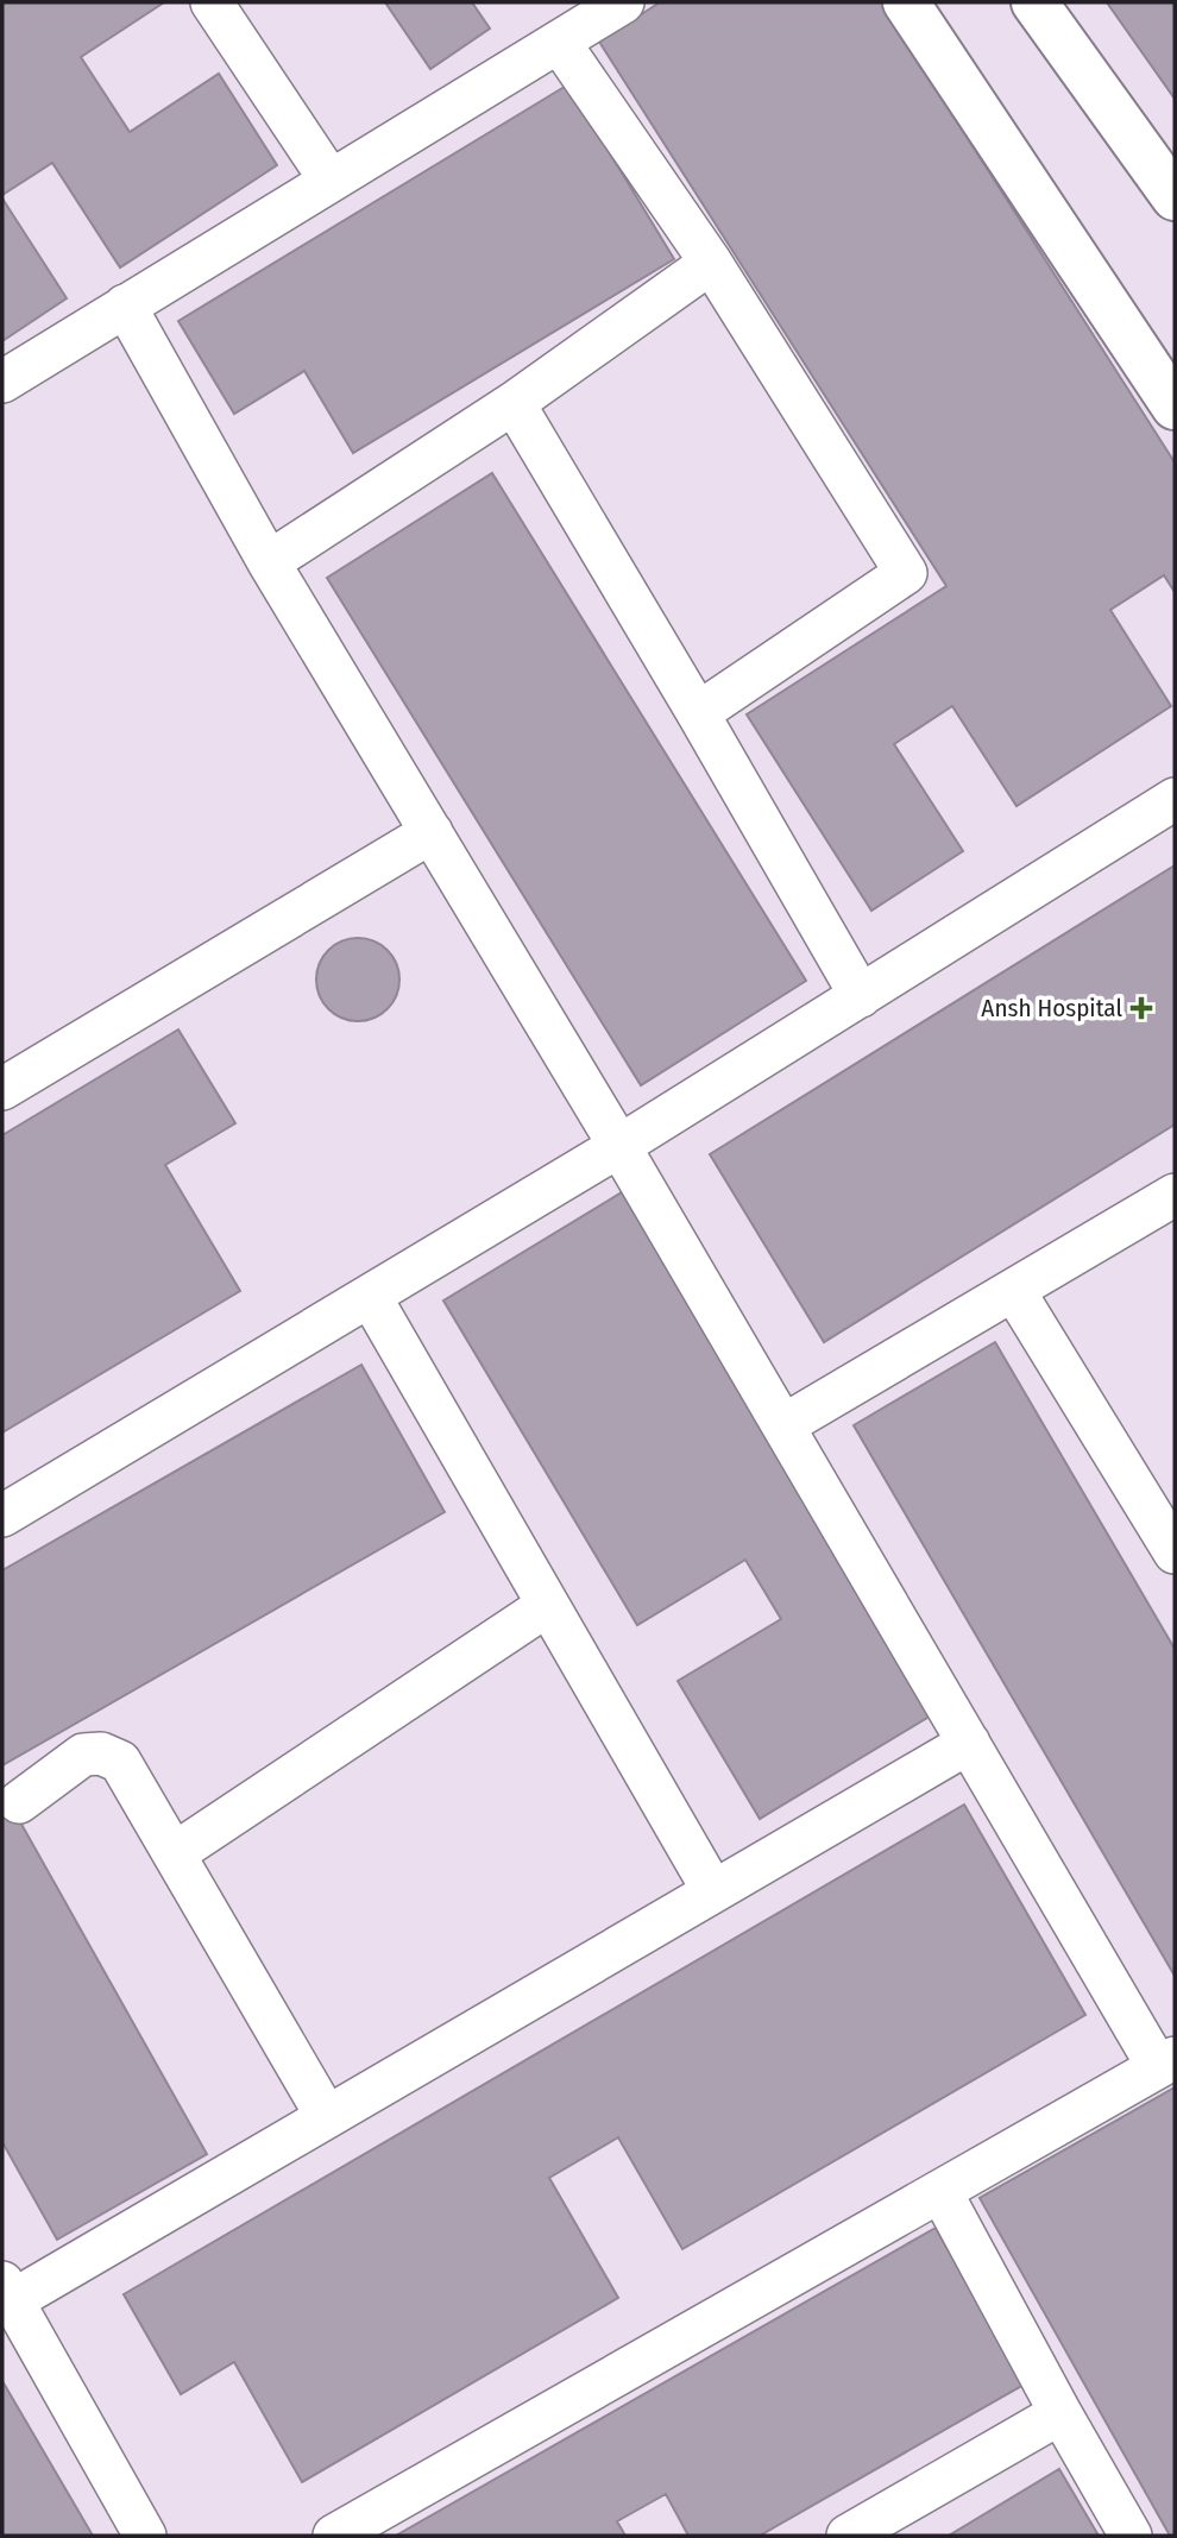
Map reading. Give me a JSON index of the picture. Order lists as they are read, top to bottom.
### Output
{
  "places": {
    "health": ["Ansh Hospital"]
  }
}
